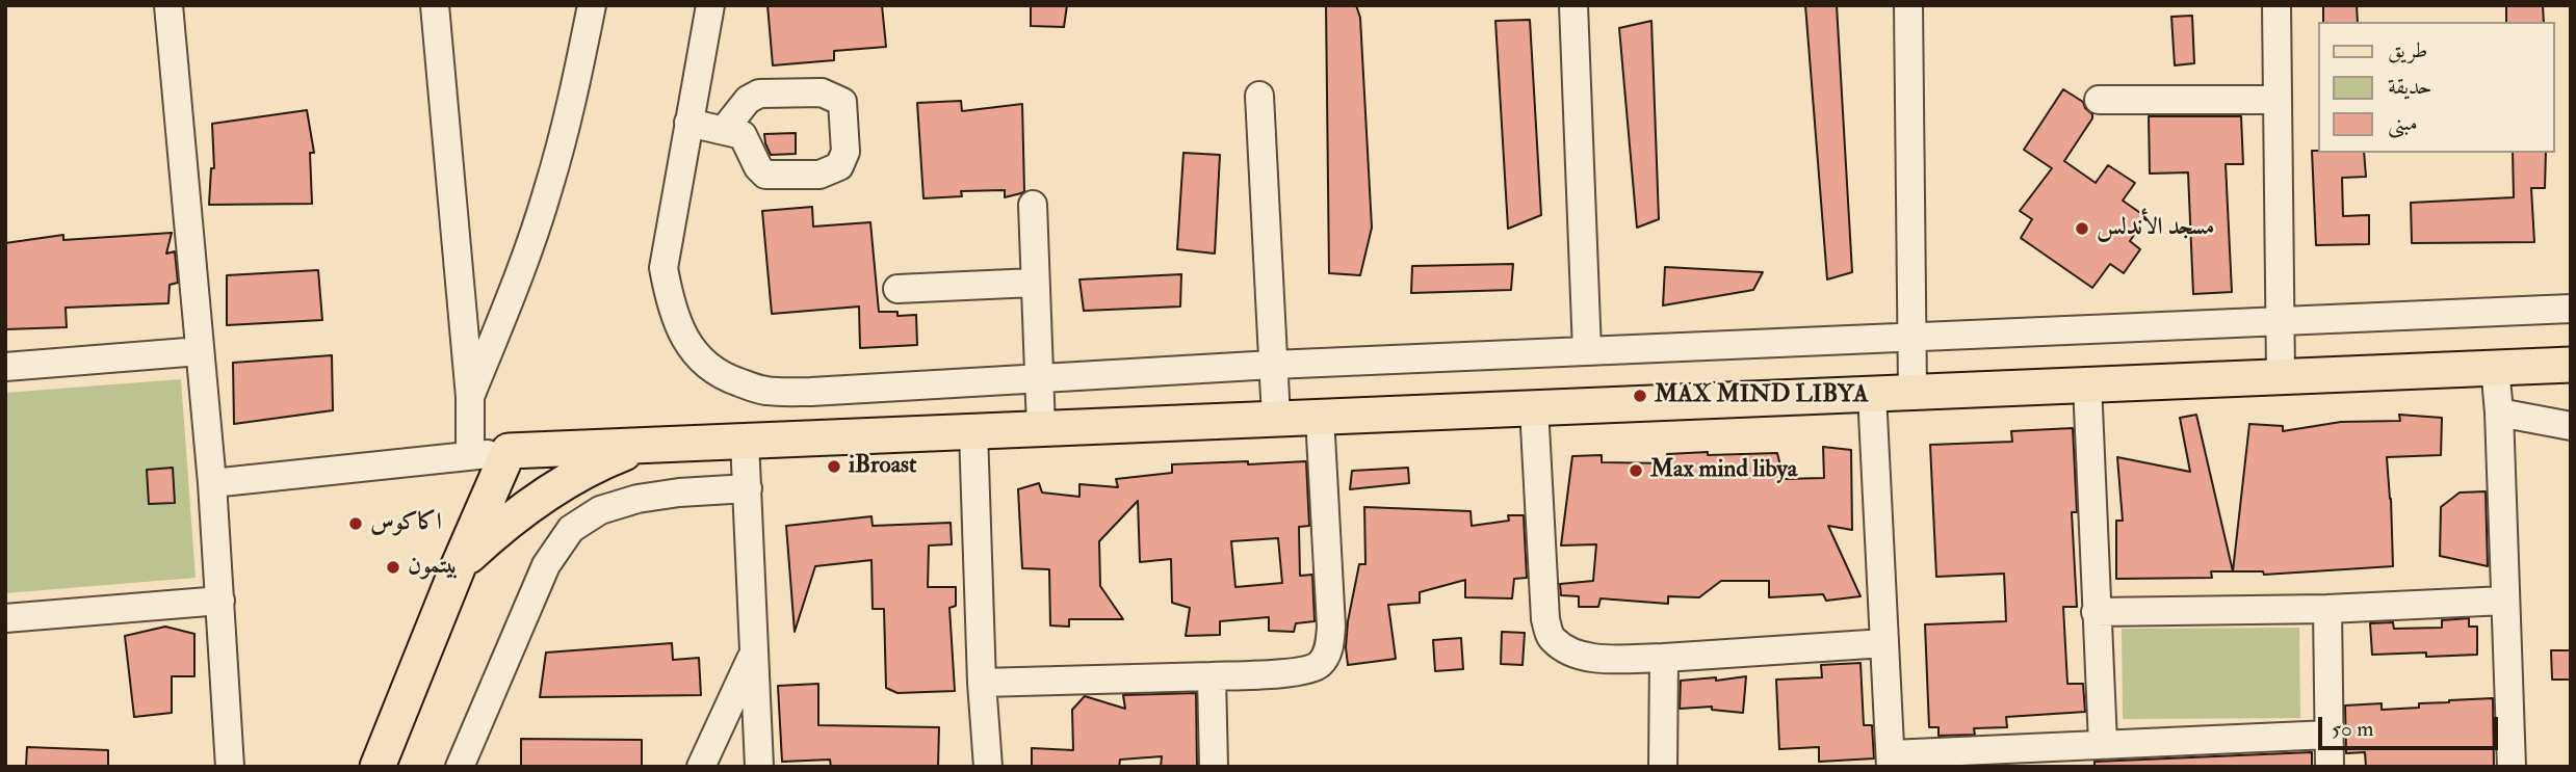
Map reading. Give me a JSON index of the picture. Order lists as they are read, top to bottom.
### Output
{
  "places": [
    "مسجد الأندلس",
    "MAX MIND LIBYA",
    "iBroast",
    "Max mind libya",
    "اكاكوس",
    "بيتمون"
  ],
  "legend": ["طريق", "حديقة", "مبنى"],
  "scale_bar": "50 m"
}
